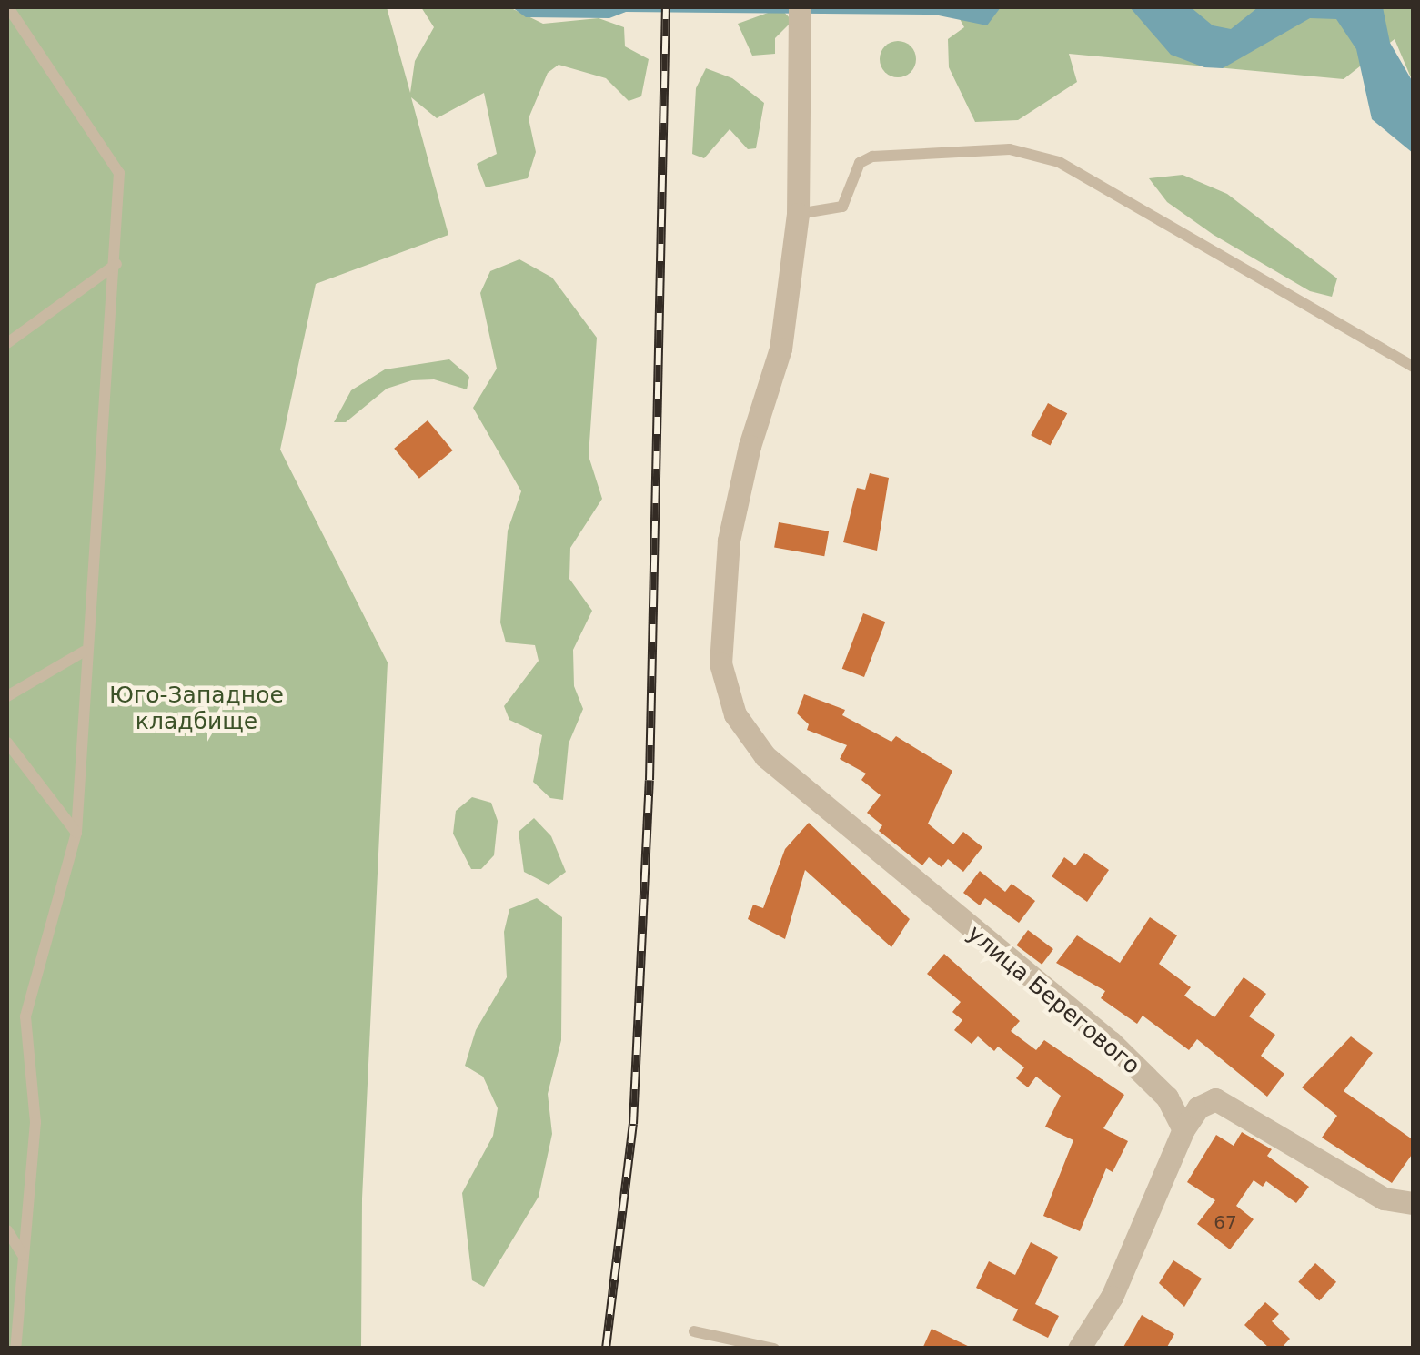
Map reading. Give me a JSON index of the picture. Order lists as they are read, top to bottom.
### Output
{
  "streets": {
    "street": ["улица Берегового"]
  },
  "parks": ["Юго-Западное кладбище"],
  "house_numbers": ["67"]
}
